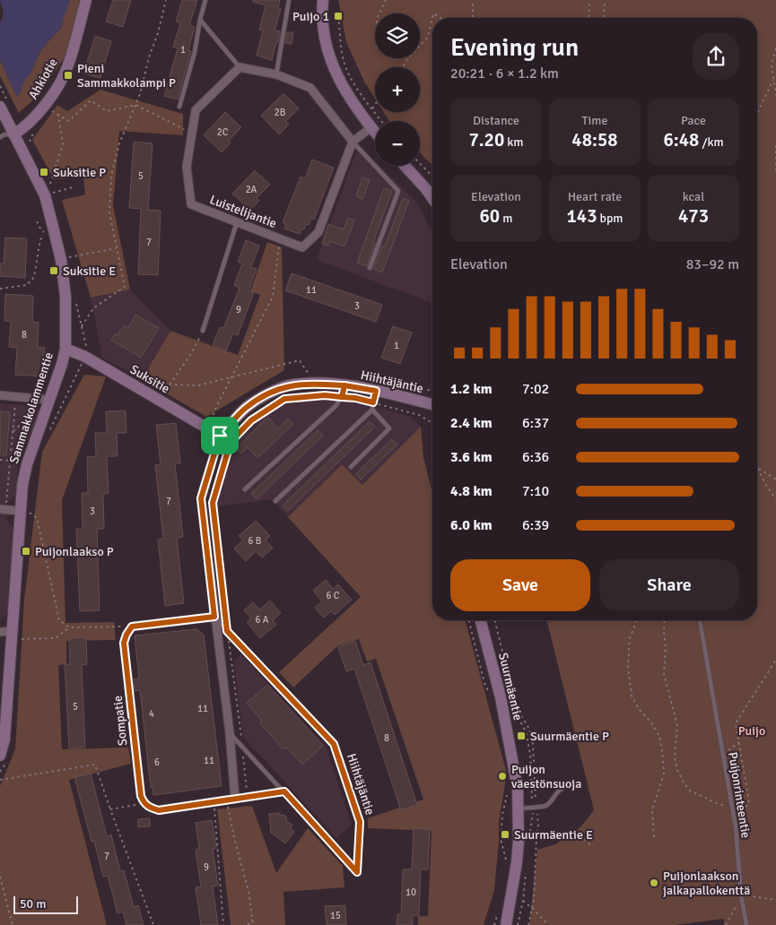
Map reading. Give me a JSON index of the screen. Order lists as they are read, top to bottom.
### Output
{
  "streets": {
    "street": [
      "Ahkiotie",
      "Luistelijantie",
      "Suksitie",
      "Hiihtäjäntie",
      "Sammakkolammentie",
      "Suurmäentie",
      "Sompatie"
    ],
    "lane": ["Puijonrinteentie"]
  },
  "crossings": [
    ["Ahkiotie", "Sammakkolammentie"],
    ["Suksitie", "Hiihtäjäntie"],
    ["Suksitie", "Sammakkolammentie"]
  ],
  "parks": ["Puijo"],
  "places": {
    "transit": [
      "Puijo 1",
      "Pieni Sammakkolampi P",
      "Suksitie P",
      "Suksitie E",
      "Puijonlaakso P",
      "Suurmäentie P",
      "Suurmäentie E"
    ],
    "other": ["Puijon väestönsuoja", "Puijonlaakson jalkapallokenttä"]
  },
  "house_numbers": [
    "1",
    "2B",
    "2C",
    "5",
    "2A",
    "7",
    "11",
    "3",
    "9",
    "8",
    "1",
    "7",
    "3",
    "6 B",
    "6 C",
    "6 A",
    "5",
    "11",
    "4",
    "8",
    "11",
    "6",
    "7",
    "9",
    "10",
    "15"
  ],
  "scale_bar": "50 m",
  "page": {
    "map_buttons": ["+", "−"],
    "heading": ["Evening run", "20:21 · 6 × 1.2 km"],
    "stats": [
      ["Distance", "7.20 km"],
      ["Time", "48:58"],
      ["Pace", "6:48 /km"],
      ["Elevation", "60 m"],
      ["Heart rate", "143 bpm"],
      ["kcal", "473"]
    ],
    "chart": ["Elevation", "83–92 m"],
    "list": [
      {
        "name": "1.2 km",
        "note": "7:02"
      },
      {
        "name": "2.4 km",
        "note": "6:37"
      },
      {
        "name": "3.6 km",
        "note": "6:36"
      },
      {
        "name": "4.8 km",
        "note": "7:10"
      },
      {
        "name": "6.0 km",
        "note": "6:39"
      }
    ],
    "buttons": ["Save", "Share"],
    "scale": "50 m"
  }
}
